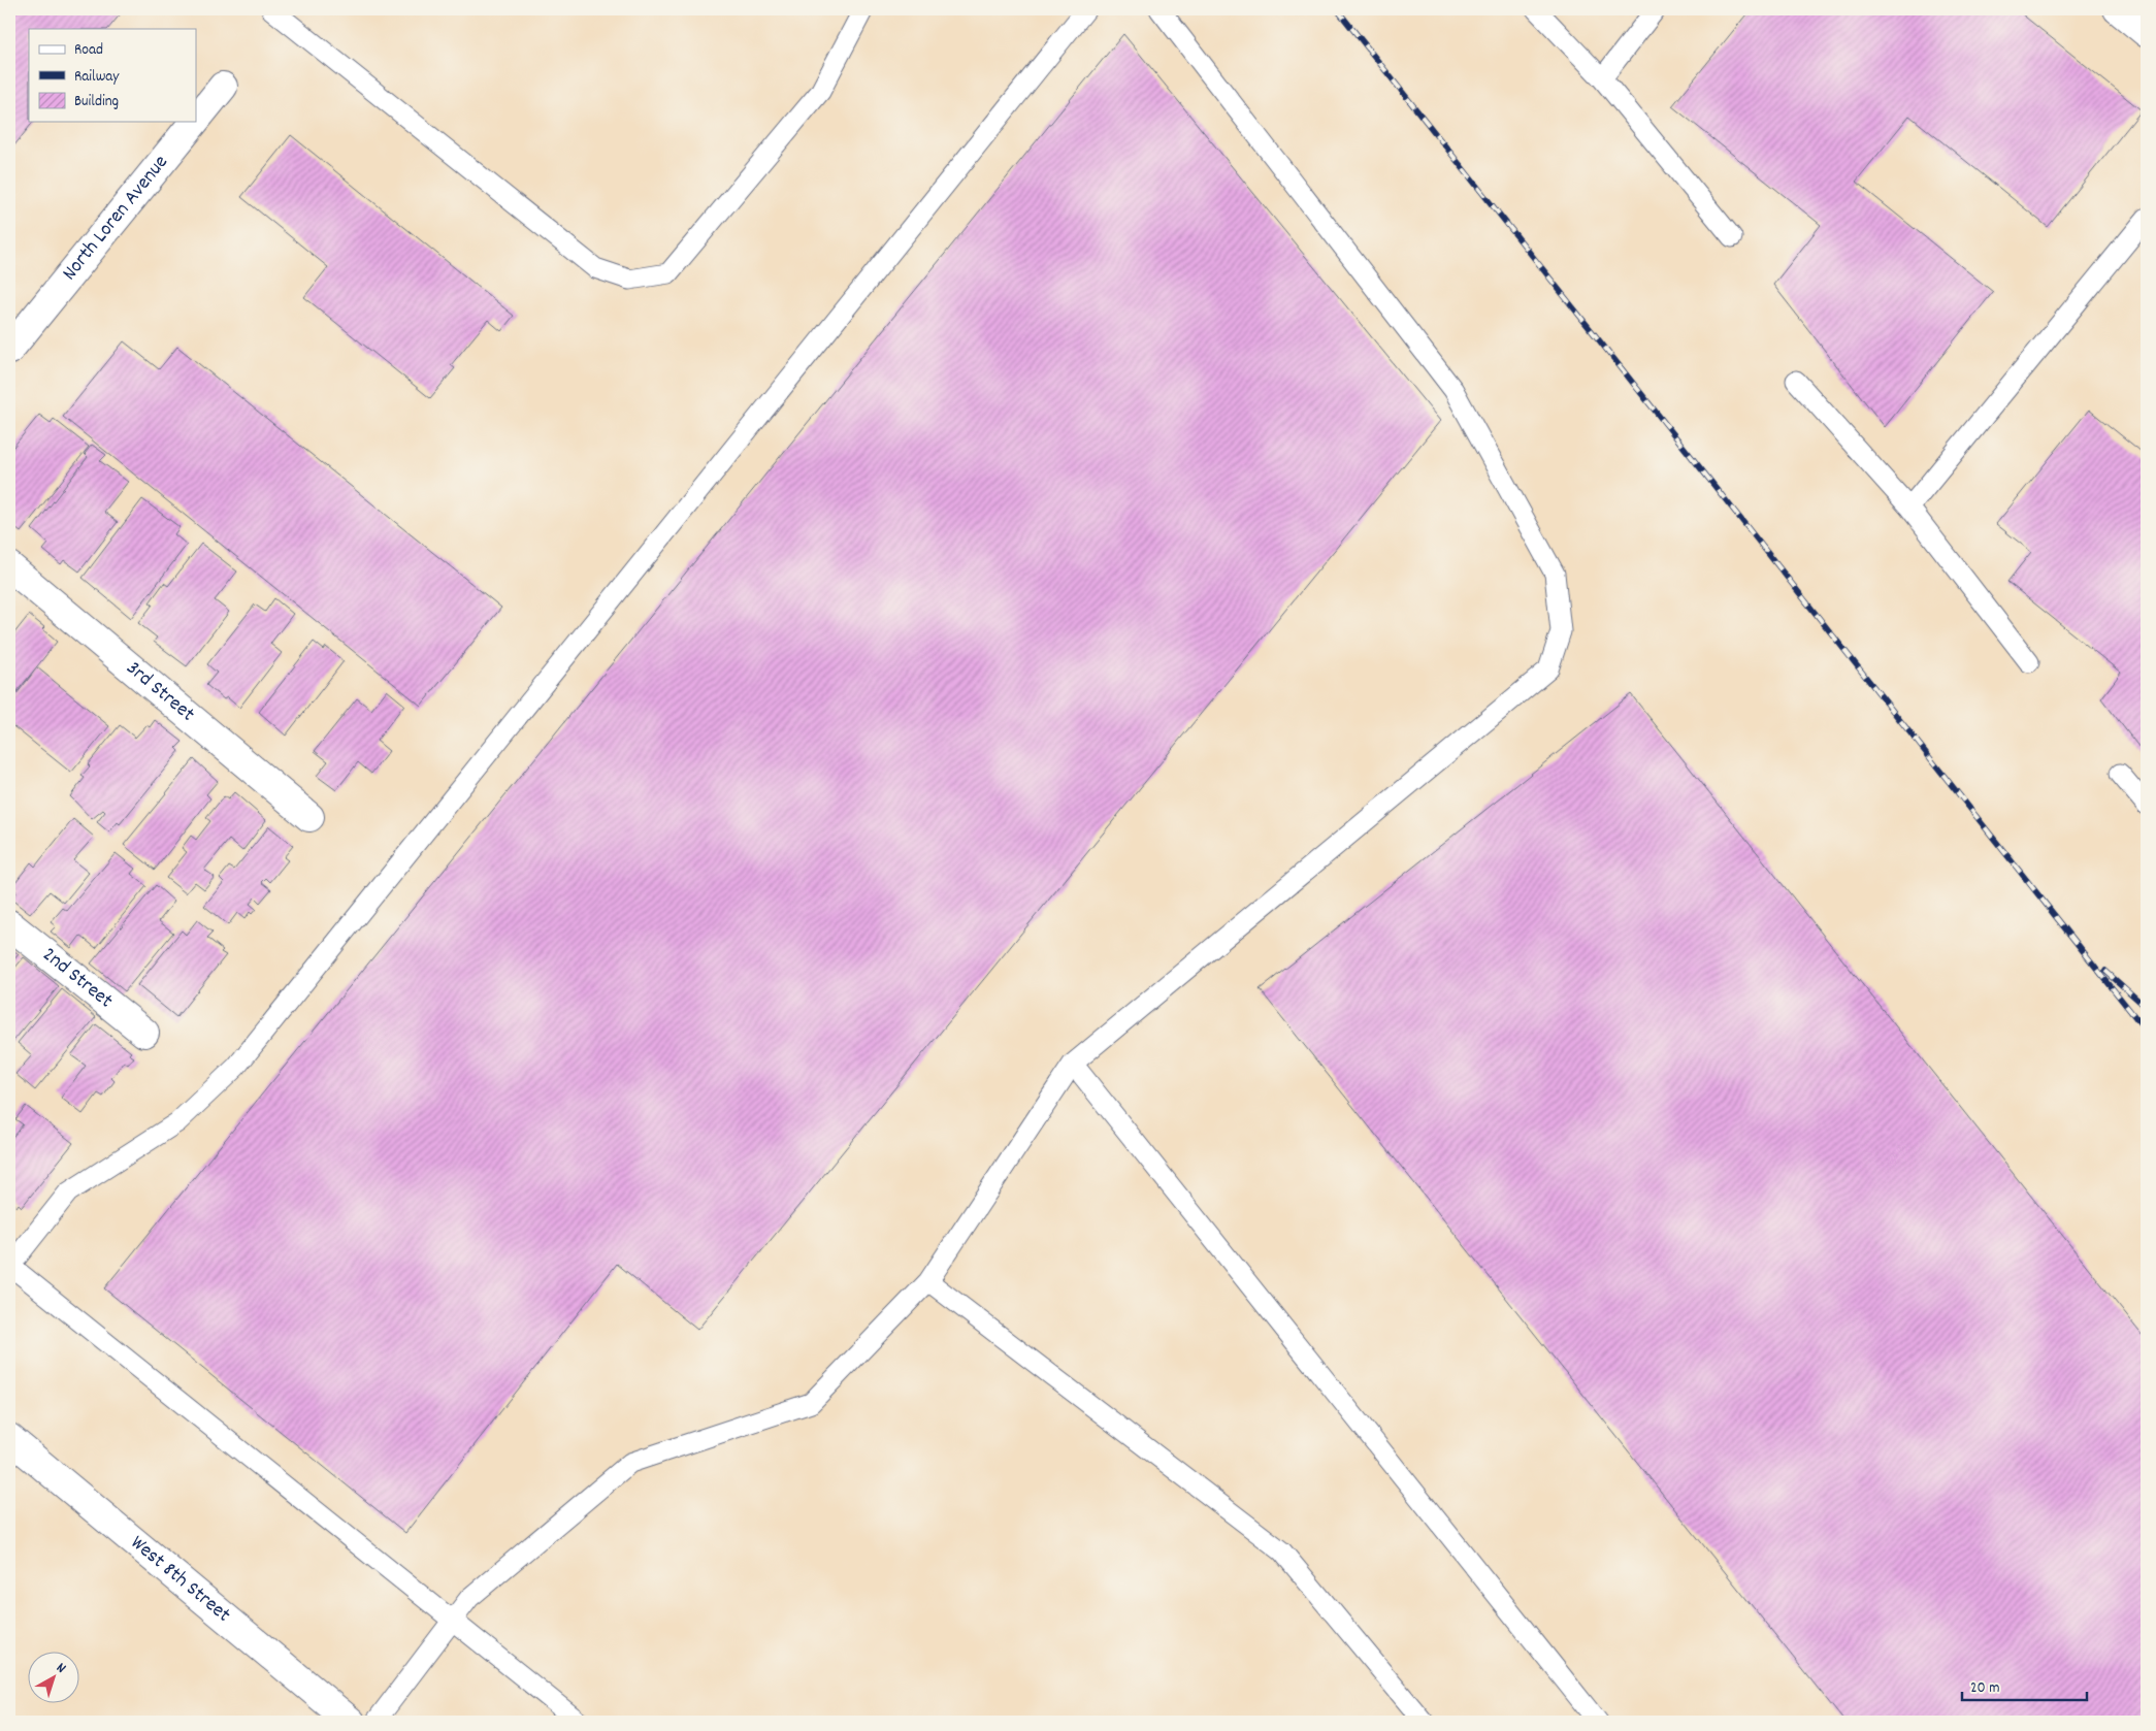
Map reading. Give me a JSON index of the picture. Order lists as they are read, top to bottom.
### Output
{
  "streets": {
    "street": [
      "North Loren Avenue",
      "3rd Street",
      "2nd Street",
      "West 8th Street"
    ]
  },
  "legend": ["Road", "Railway", "Building"],
  "scale_bar": "20 m",
  "north": "top right"
}
